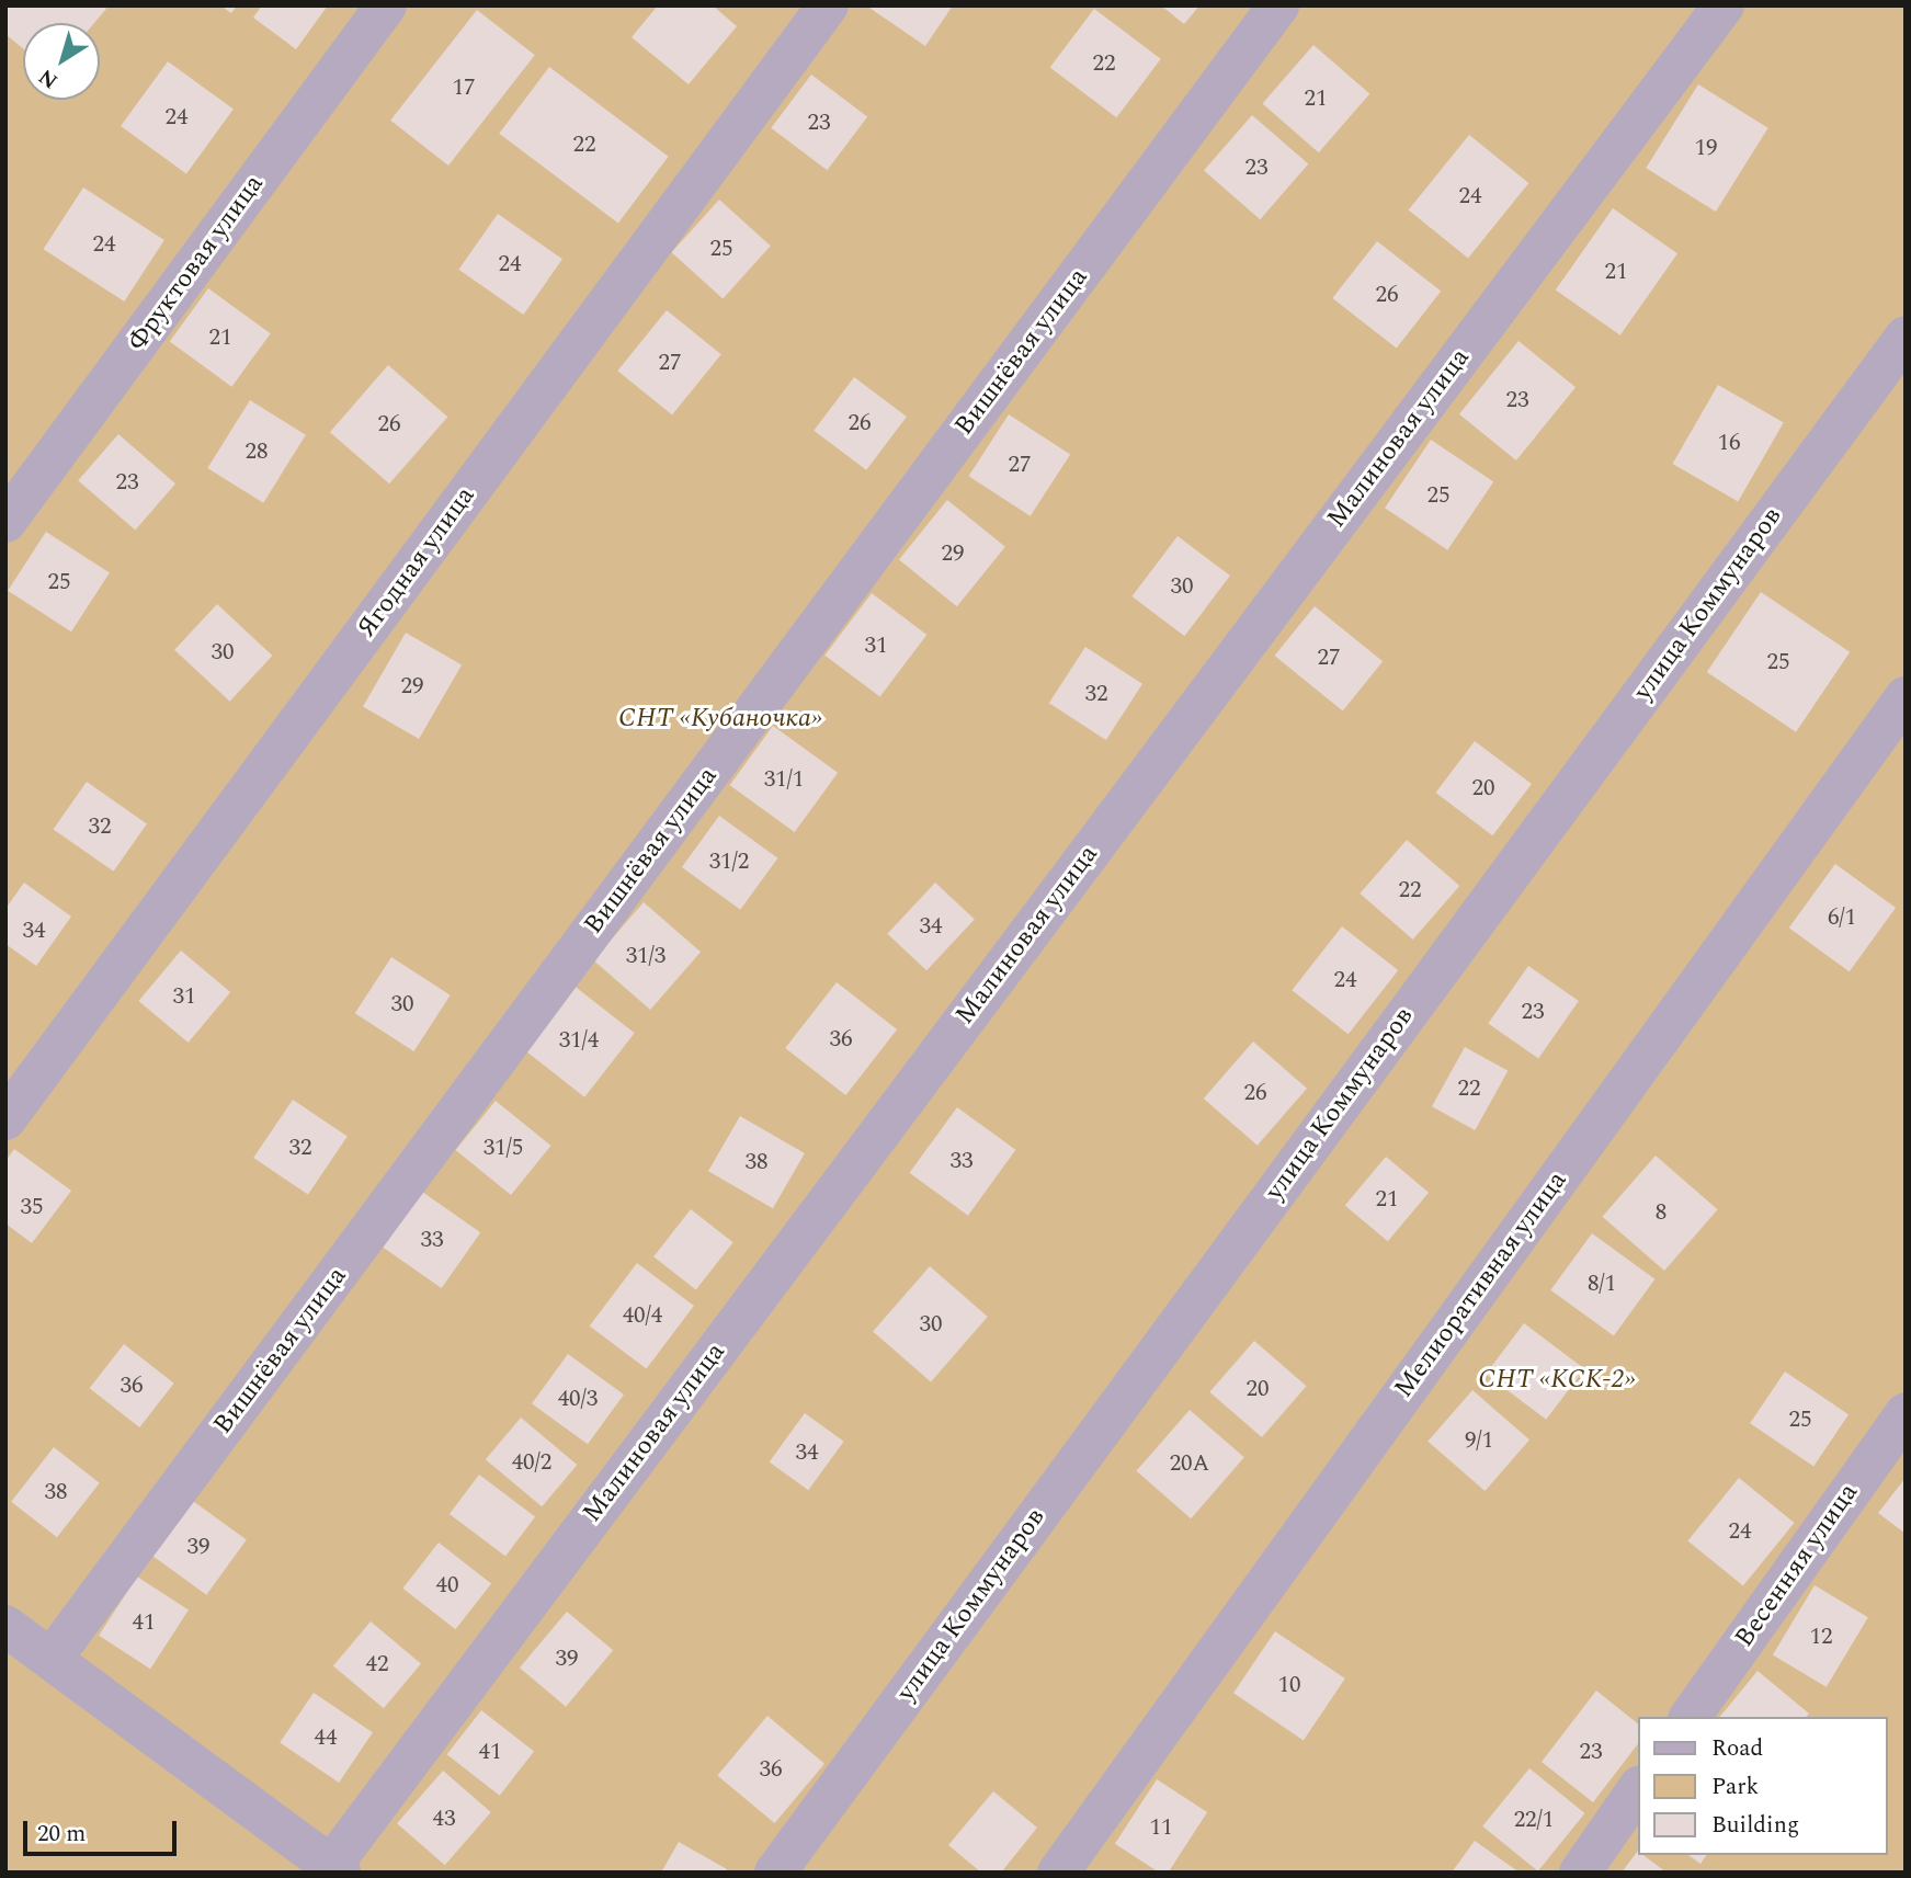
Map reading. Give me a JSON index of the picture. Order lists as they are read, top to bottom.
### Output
{
  "streets": {
    "street": [
      "Фруктовая улица",
      "Вишнёвая улица",
      "Малиновая улица",
      "Ягодная улица",
      "улица Коммунаров",
      "Мелиоративная улица",
      "Весенняя улица"
    ]
  },
  "parks": ["СНТ «Кубаночка»", "СНТ «КСК-2»"],
  "house_numbers": [
    "22",
    "17",
    "21",
    "24",
    "23",
    "22",
    "19",
    "23",
    "24",
    "24",
    "25",
    "24",
    "21",
    "26",
    "21",
    "27",
    "23",
    "26",
    "26",
    "16",
    "28",
    "27",
    "23",
    "25",
    "29",
    "25",
    "30",
    "31",
    "30",
    "27",
    "25",
    "29",
    "32",
    "31/1",
    "20",
    "32",
    "31/2",
    "22",
    "6/1",
    "34",
    "34",
    "31/3",
    "24",
    "31",
    "30",
    "23",
    "36",
    "31/4",
    "22",
    "26",
    "32",
    "31/5",
    "33",
    "38",
    "21",
    "35",
    "8",
    "33",
    "8/1",
    "40/4",
    "30",
    "36",
    "20",
    "40/3",
    "25",
    "9/1",
    "34",
    "40/2",
    "20А",
    "38",
    "24",
    "39",
    "40",
    "41",
    "12",
    "39",
    "42",
    "10",
    "44",
    "41",
    "23",
    "36",
    "43",
    "22/1",
    "11"
  ],
  "legend": ["Road", "Park", "Building"],
  "scale_bar": "20 m",
  "north": "bottom left"
}
